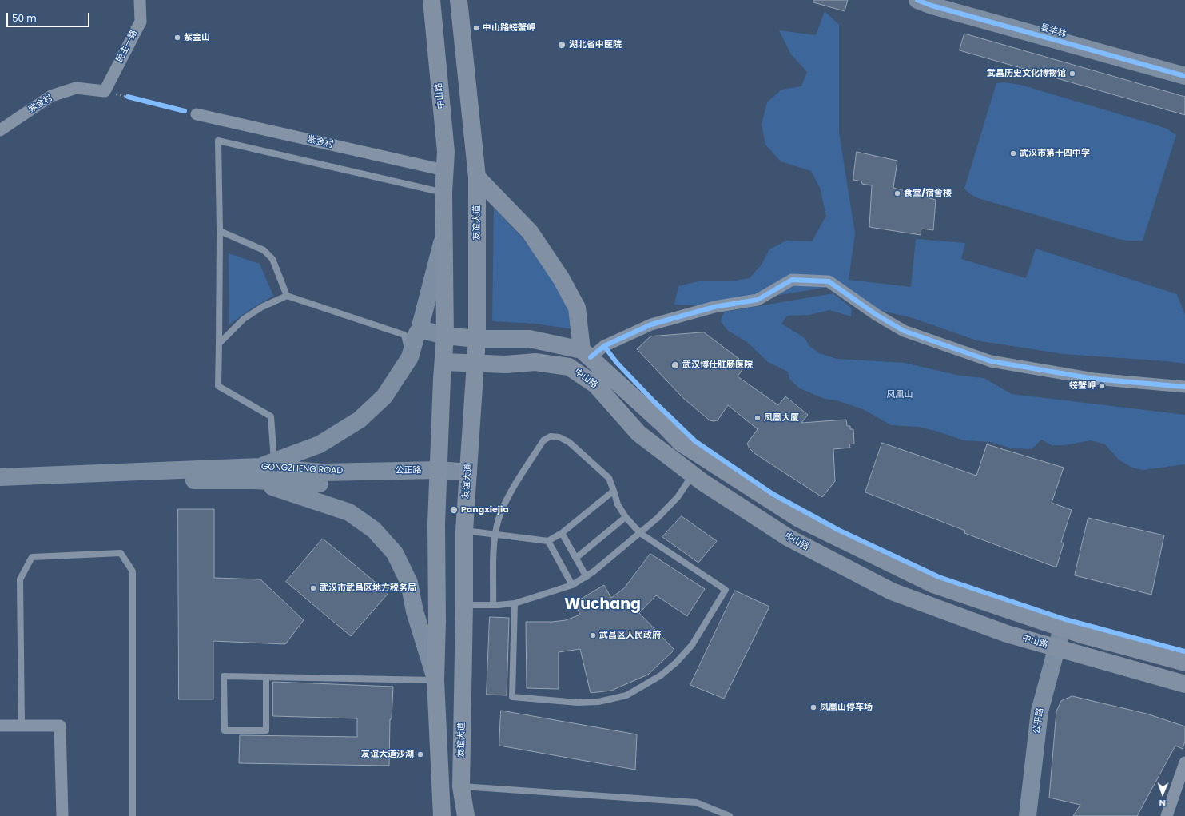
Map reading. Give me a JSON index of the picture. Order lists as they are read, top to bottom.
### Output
{
  "streets": {
    "main road": [
      "昙华林",
      "中山路",
      "友谊大道",
      "GONGZHENG ROAD",
      "公正路",
      "公平路"
    ],
    "street": ["民主一路", "紫金村"]
  },
  "crossings": [
    ["民主一路", "紫金村"],
    ["中山路", "紫金村"],
    ["中山路", "友谊大道"],
    ["中山路", "公平路"],
    ["友谊大道", "公正路"],
    ["GONGZHENG ROAD", "公正路"]
  ],
  "districts": ["Wuchang"],
  "parks": ["凤凰山"],
  "places": [
    "中山路螃蟹岬",
    "紫金山",
    "湖北省中医院",
    "武昌历史文化博物馆",
    "武汉市第十四中学",
    "食堂/宿舍楼",
    "武汉博仕肛肠医院",
    "螃蟹岬",
    "凤凰大厦",
    "Pangxiejia",
    "武汉市武昌区地方税务局",
    "武昌区人民政府",
    "凤凰山停车场",
    "友谊大道沙湖"
  ],
  "scale_bar": "50 m",
  "north": "bottom"
}
